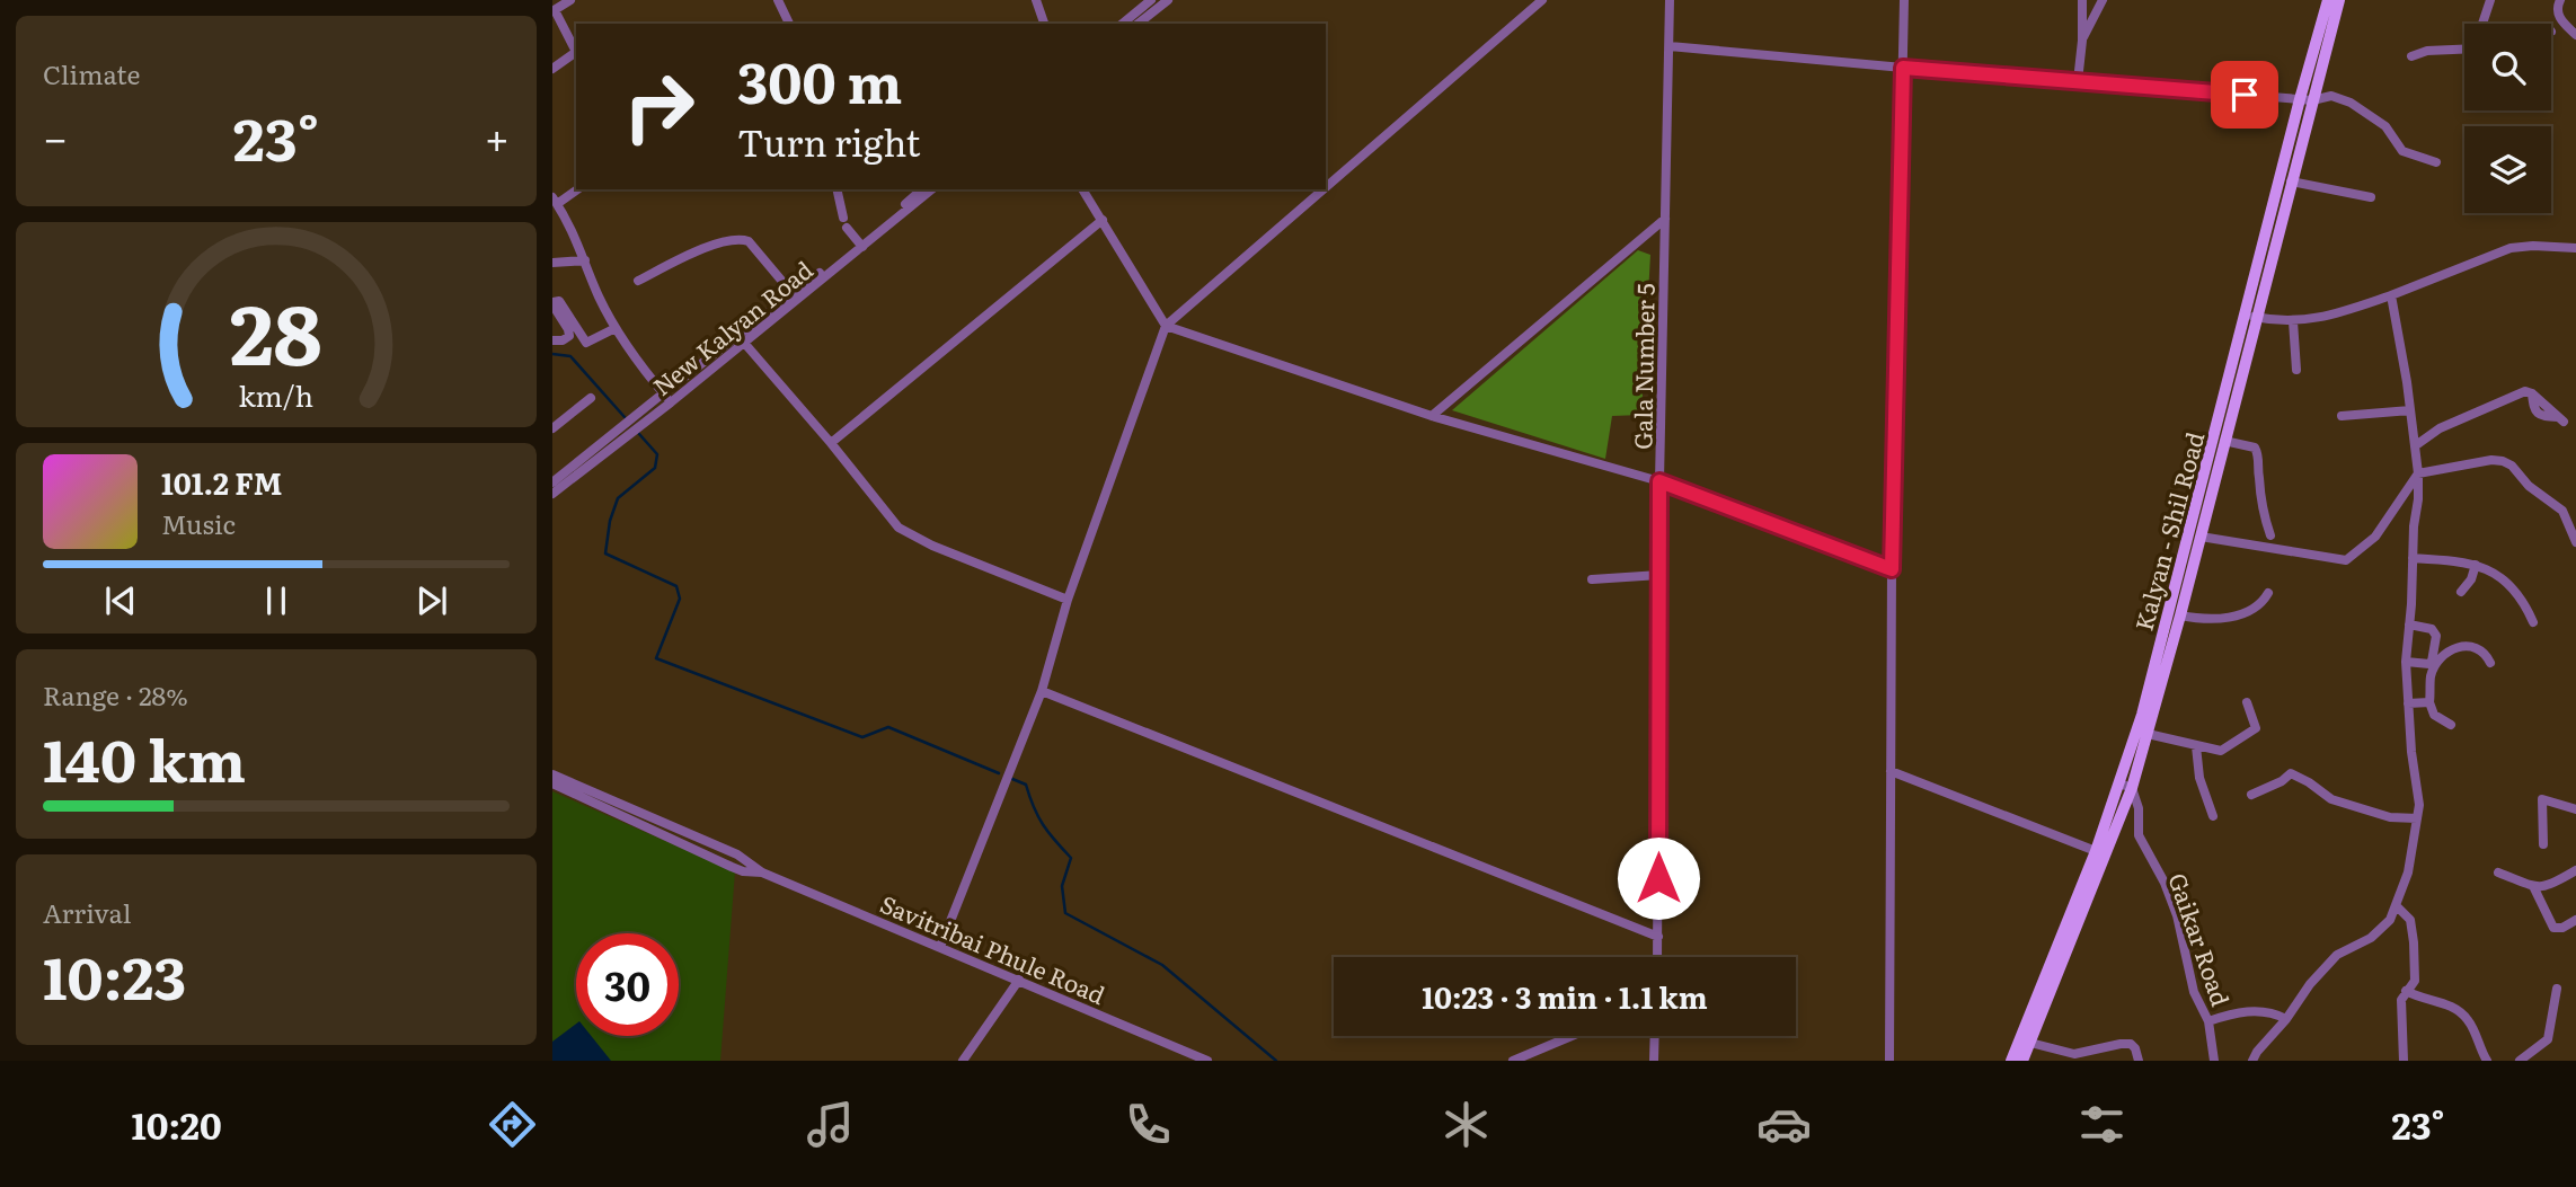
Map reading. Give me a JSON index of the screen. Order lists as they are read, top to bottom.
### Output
{
  "streets": {
    "main road": ["Kalyan - Shil Road"],
    "street": [
      "New Kalyan Road",
      "Gala Number 5",
      "Gaikar Road",
      "Savitribai Phule Road"
    ]
  },
  "crossings": [
    ["Kalyan - Shil Road", "Gaikar Road"]
  ],
  "page": {
    "tile": [
      "Climate",
      ["Range · 28%", "140 km"],
      ["Arrival", "10:23"]
    ],
    "turn": ["300 m", "Turn right"],
    "heat": ["−", "23°", "+"],
    "song": ["101.2 FM", "Music"],
    "limit": "30",
    "trip": "10:23 · 3 min · 1.1 km",
    "tabs": ["10:20", "23°"],
    "gauge": ["28", "km/h"]
  }
}
